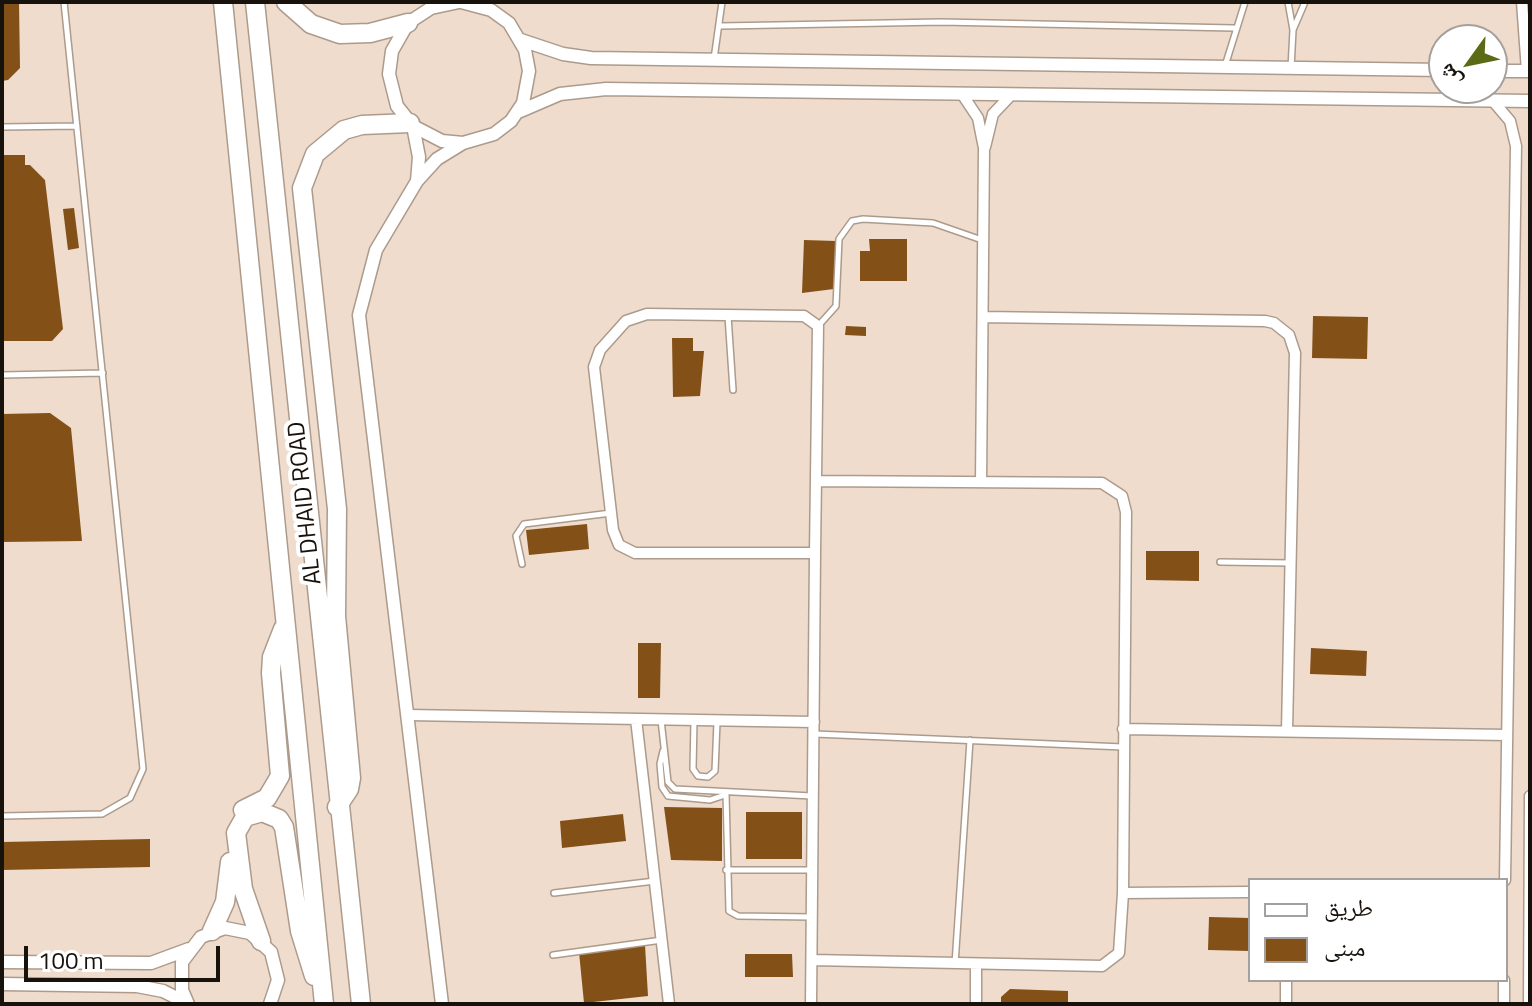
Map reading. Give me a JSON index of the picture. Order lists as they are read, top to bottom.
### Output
{
  "streets": {
    "highway": ["AL DHAID ROAD"]
  },
  "legend": ["طريق", "مبنى"],
  "scale_bar": "100 m",
  "north": "bottom left"
}
